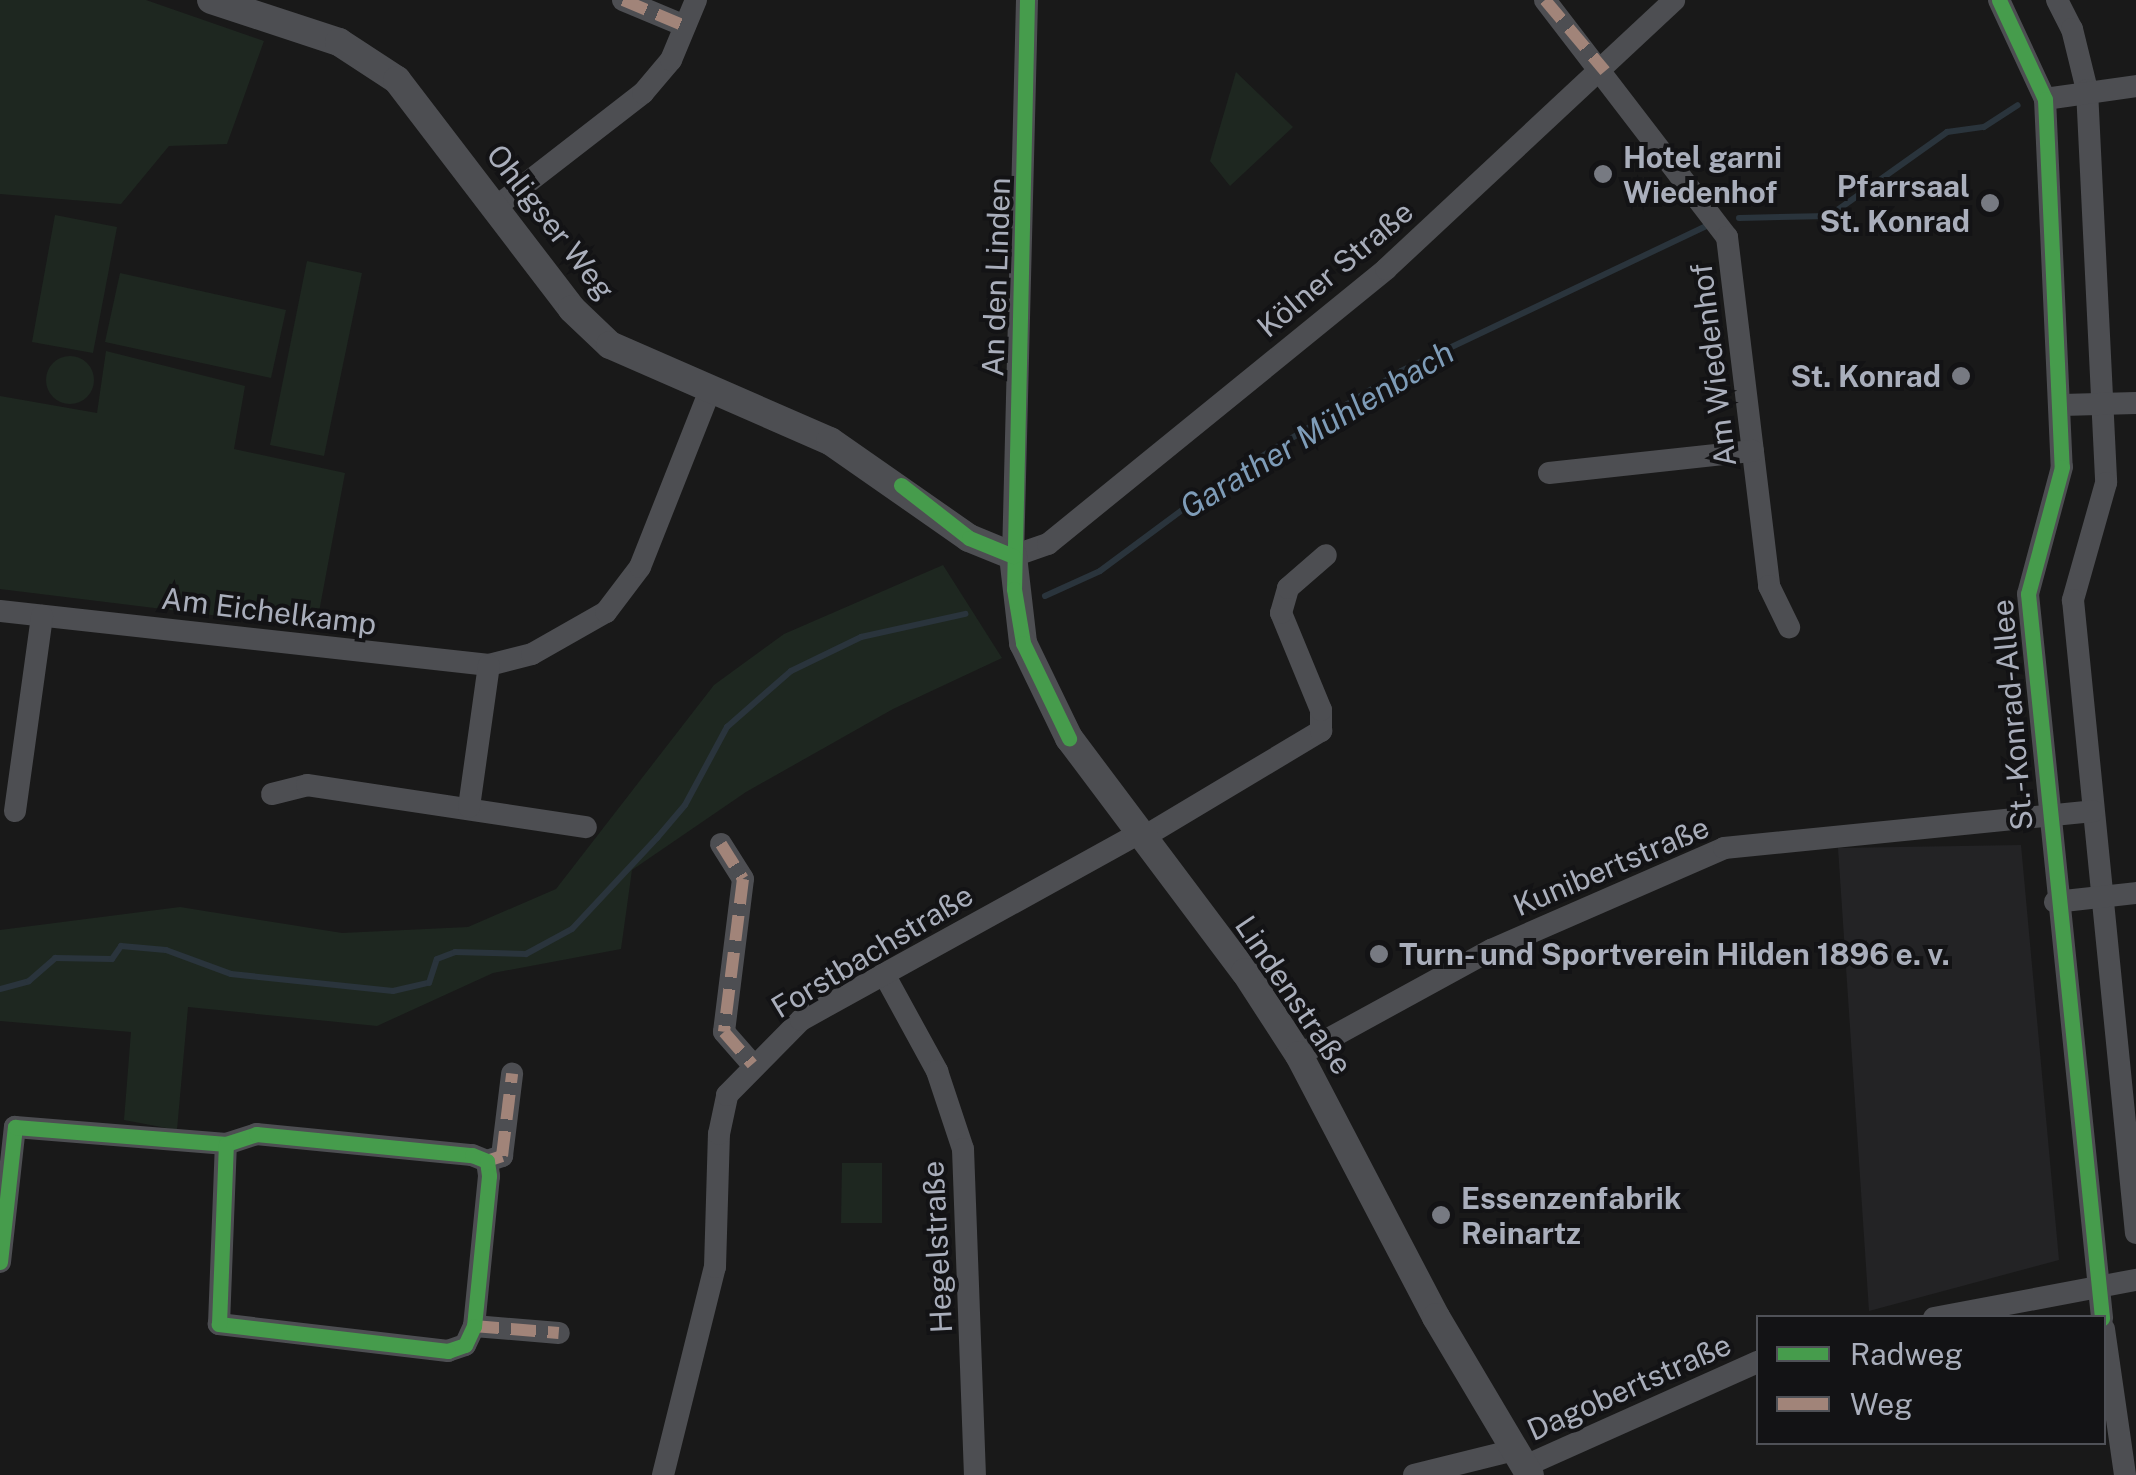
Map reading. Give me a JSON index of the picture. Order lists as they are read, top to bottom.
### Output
{
  "streets": {
    "street": [
      "Ohligser Weg",
      "Kölner Straße",
      "An den Linden",
      "Am Wiedenhof",
      "Am Eichelkamp",
      "St.-Konrad-Allee",
      "Kunibertstraße",
      "Forstbachstraße",
      "Lindenstraße",
      "Hegelstraße",
      "Dagobertstraße"
    ]
  },
  "crossings": [
    ["Ohligser Weg", "Kölner Straße"],
    ["Ohligser Weg", "An den Linden"],
    ["Ohligser Weg", "Am Eichelkamp"],
    ["Ohligser Weg", "Lindenstraße"],
    ["Kölner Straße", "An den Linden"],
    ["Kölner Straße", "Am Wiedenhof"],
    ["Kölner Straße", "Lindenstraße"],
    ["An den Linden", "Lindenstraße"],
    ["St.-Konrad-Allee", "Kunibertstraße"],
    ["Kunibertstraße", "Lindenstraße"],
    ["Forstbachstraße", "Lindenstraße"],
    ["Forstbachstraße", "Hegelstraße"],
    ["Lindenstraße", "Dagobertstraße"]
  ],
  "water": ["Garather Mühlenbach"],
  "places": [
    "Hotel garni Wiedenhof",
    "Pfarrsaal St. Konrad",
    "St. Konrad",
    "Turn- und Sportverein Hilden 1896 e. v.",
    "Essenzenfabrik Reinartz"
  ],
  "legend": ["Radweg", "Weg"]
}
